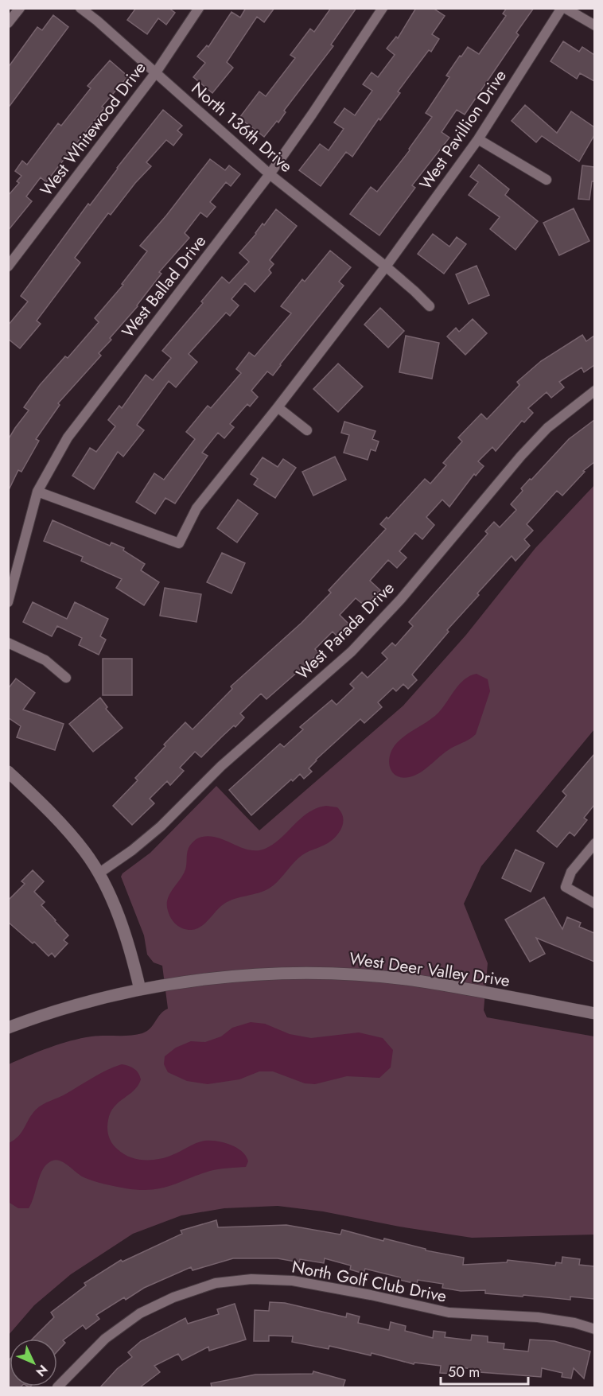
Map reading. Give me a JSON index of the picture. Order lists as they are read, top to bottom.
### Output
{
  "streets": {
    "street": [
      "North 136th Drive",
      "West Whitewood Drive",
      "West Pavillion Drive",
      "West Ballad Drive",
      "West Parada Drive",
      "West Deer Valley Drive",
      "North Golf Club Drive"
    ]
  },
  "crossings": [
    ["North 136th Drive", "West Whitewood Drive"],
    ["North 136th Drive", "West Pavillion Drive"],
    ["North 136th Drive", "West Ballad Drive"],
    ["West Pavillion Drive", "West Ballad Drive"]
  ],
  "scale_bar": "50 m",
  "north": "bottom right"
}
